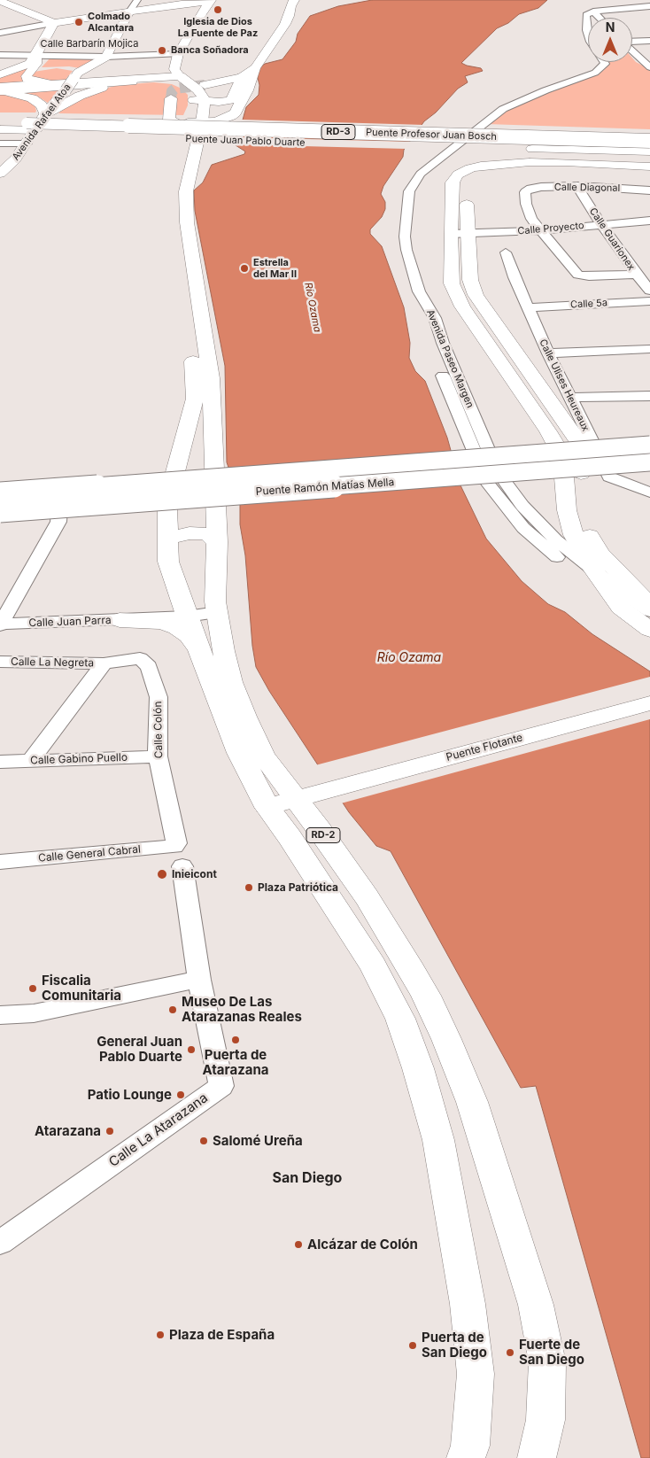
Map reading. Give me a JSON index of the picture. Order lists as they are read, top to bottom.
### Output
{
  "streets": {
    "main road": [
      "Avenida Rafael Atoa",
      "RD-3",
      "Puente Profesor Juan Bosch",
      "Puente Juan Pablo Duarte",
      "Puente Ramón Matías Mella",
      "Puente Flotante",
      "RD-2"
    ],
    "street": [
      "Calle Barbarín Mojica",
      "Calle Diagonal",
      "Calle Proyecto",
      "Calle Guarionex",
      "Calle 5a",
      "Avenida Paseo Margen",
      "Calle Ulises Heureaux",
      "Calle Juan Parra",
      "Calle La Negreta",
      "Calle Colón",
      "Calle Gabino Puello",
      "Calle General Cabral",
      "Calle La Atarazana"
    ]
  },
  "crossings": [
    ["Calle Barbarín Mojica", "Avenida Rafael Atoa"],
    ["Avenida Rafael Atoa", "RD-3"],
    ["Avenida Rafael Atoa", "Puente Profesor Juan Bosch"],
    ["RD-3", "Puente Profesor Juan Bosch"],
    ["Calle Diagonal", "Calle Proyecto"],
    ["Calle Diagonal", "Calle Guarionex"],
    ["Calle Proyecto", "Calle Guarionex"],
    ["Calle 5a", "Calle Ulises Heureaux"],
    ["Calle Juan Parra", "RD-2"],
    ["Calle La Negreta", "Calle Colón"],
    ["Calle Colón", "Calle Gabino Puello"],
    ["Calle Colón", "Calle General Cabral"],
    ["Puente Flotante", "RD-2"]
  ],
  "districts": ["San Diego"],
  "water": ["Río Ozama"],
  "places": [
    "Iglesia de Dios La Fuente de Paz",
    "Colmado Alcantara",
    "Banca Soñadora",
    "Estrella del Mar II",
    "Inieicont",
    "Plaza Patriótica",
    "Fiscalia Comunitaria",
    "Museo De Las Atarazanas Reales",
    "Puerta de Atarazana",
    "General Juan Pablo Duarte",
    "Patio Lounge",
    "Atarazana",
    "Salomé Ureña",
    "Alcázar de Colón",
    "Plaza de España",
    "Puerta de San Diego",
    "Fuerte de San Diego"
  ],
  "north": "top"
}
